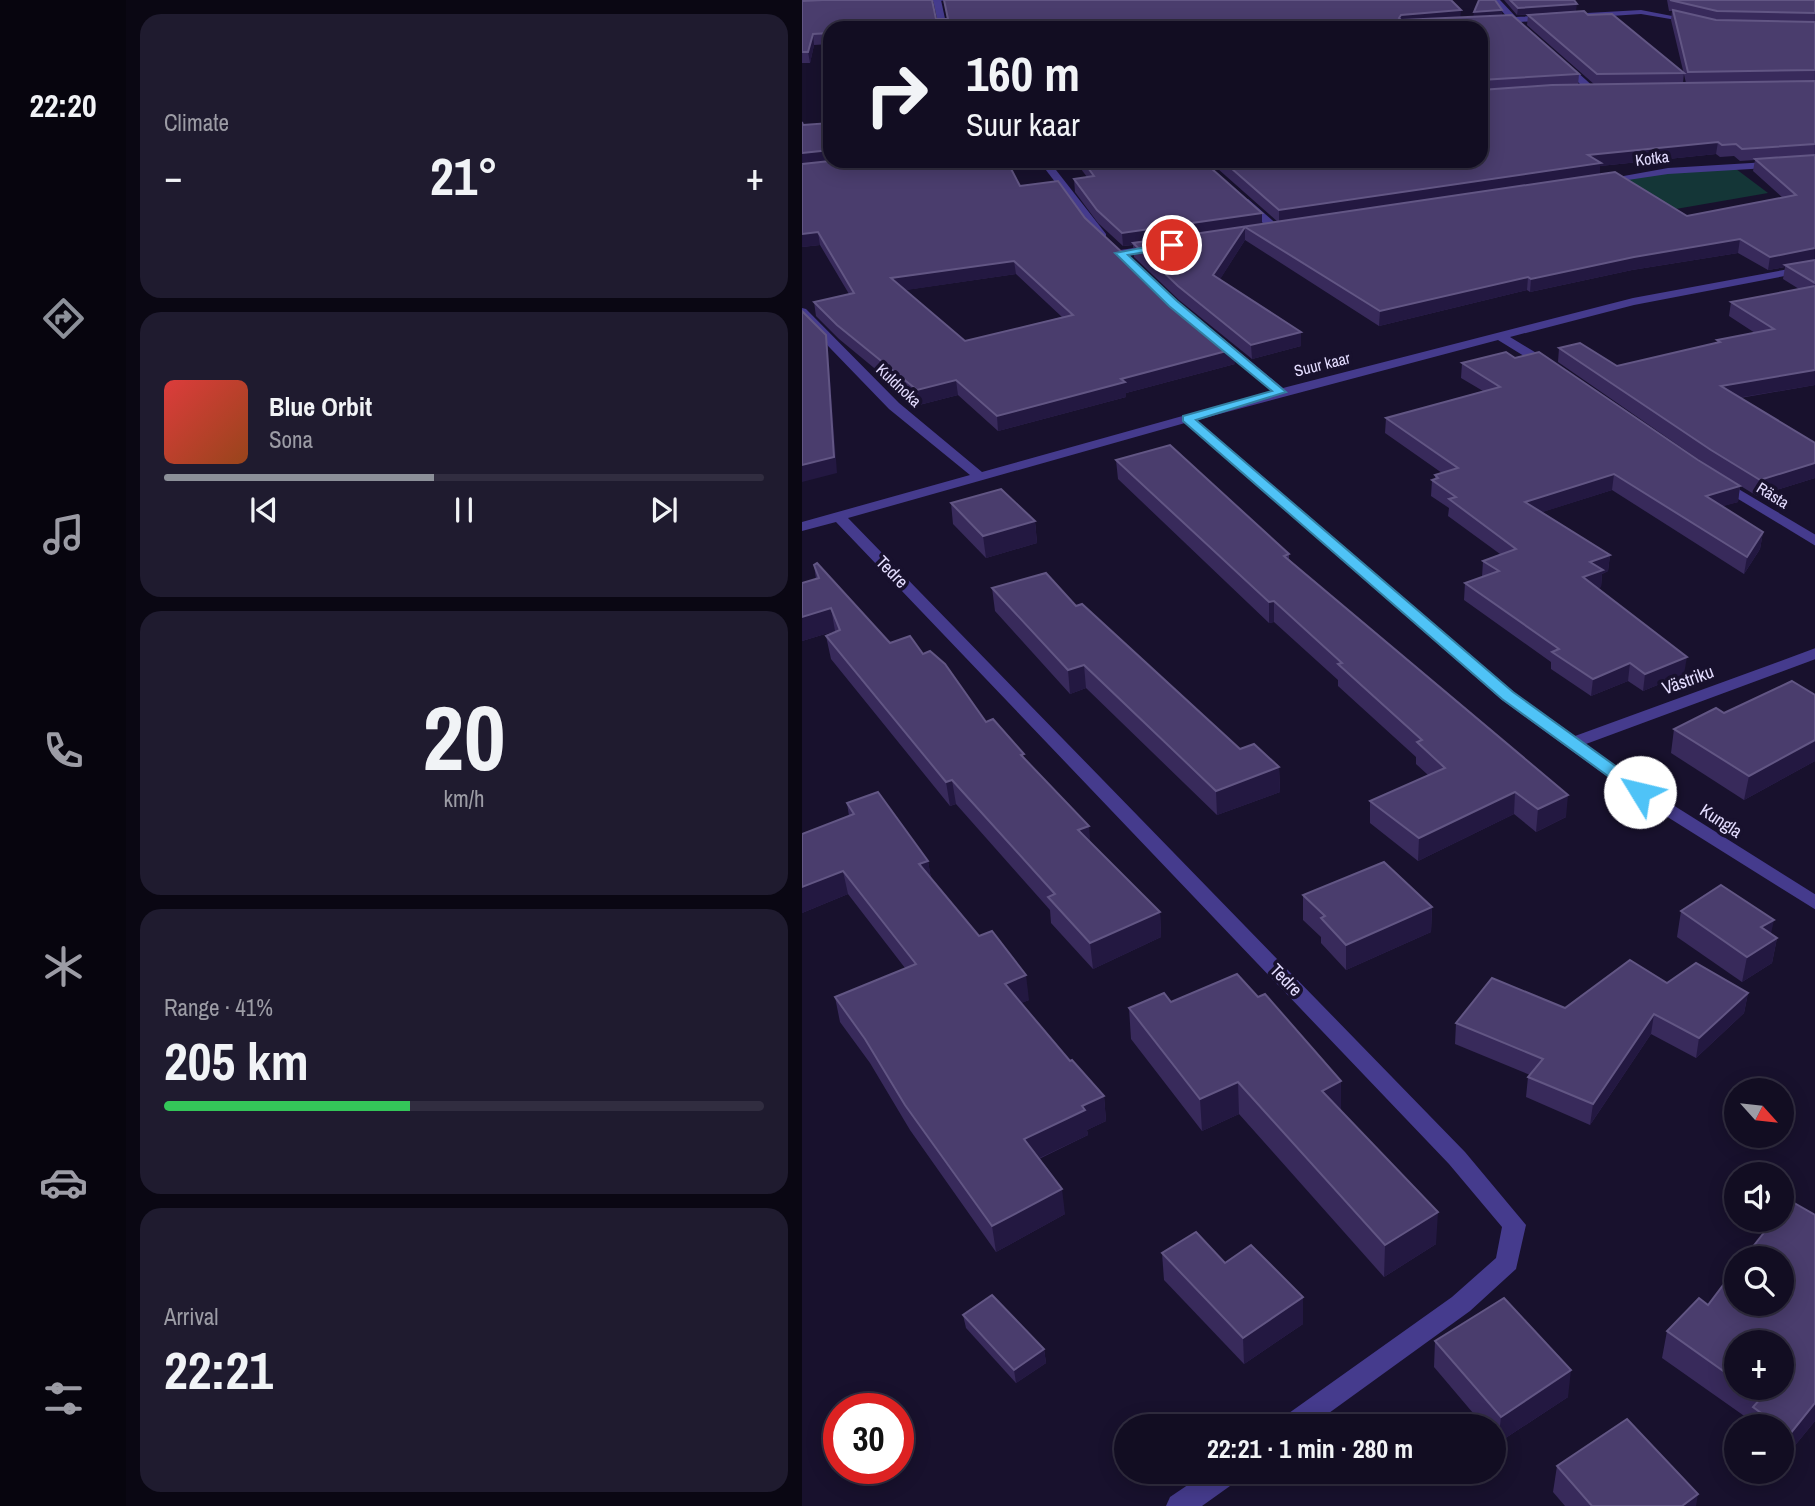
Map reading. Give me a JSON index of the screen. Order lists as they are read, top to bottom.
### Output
{
  "streets": {
    "street": [
      "Kotka",
      "Suur kaar",
      "Kuldnoka",
      "Rästa",
      "Tedre",
      "Västriku",
      "Kungla"
    ]
  },
  "crossings": [
    ["Suur kaar", "Kuldnoka"],
    ["Suur kaar", "Tedre"],
    ["Suur kaar", "Kungla"],
    ["Västriku", "Kungla"]
  ],
  "north": "bottom right",
  "page": {
    "tabs": "22:20",
    "tile": [
      "Climate",
      ["20", "km/h"],
      ["Range · 41%", "205 km"],
      ["Arrival", "22:21"]
    ],
    "turn": ["160 m", "Suur kaar"],
    "heat": ["−", "21°", "+"],
    "song": ["Blue Orbit", "Sona"],
    "map_buttons": ["+", "−"],
    "limit": "30",
    "trip": "22:21 · 1 min · 280 m"
  }
}
